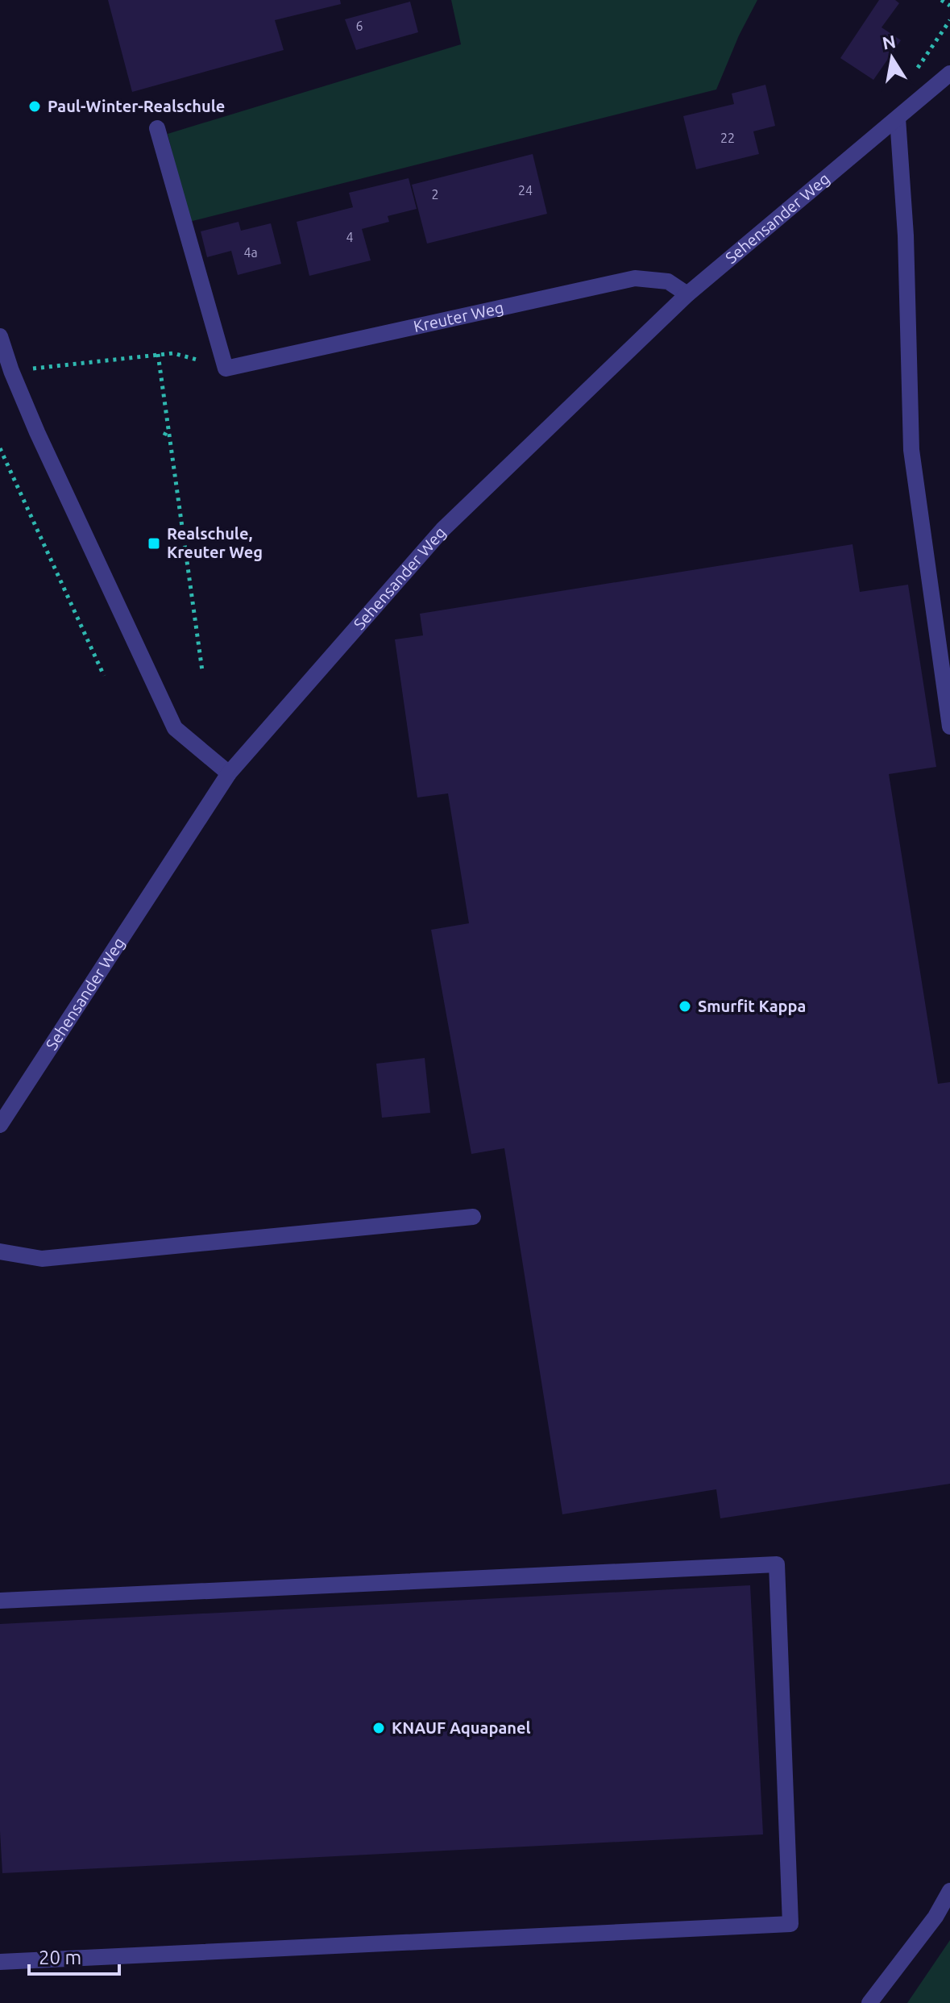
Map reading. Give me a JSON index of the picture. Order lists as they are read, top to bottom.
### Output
{
  "streets": {
    "street": ["Sehensander Weg", "Kreuter Weg"]
  },
  "crossings": [
    ["Sehensander Weg", "Kreuter Weg"]
  ],
  "places": {
    "other": ["Paul-Winter-Realschule", "Smurfit Kappa", "KNAUF Aquapanel"],
    "transit": ["Realschule, Kreuter Weg"]
  },
  "house_numbers": [
    "6",
    "22",
    "24",
    "2",
    "4",
    "4a"
  ],
  "scale_bar": "20 m",
  "north": "top"
}
